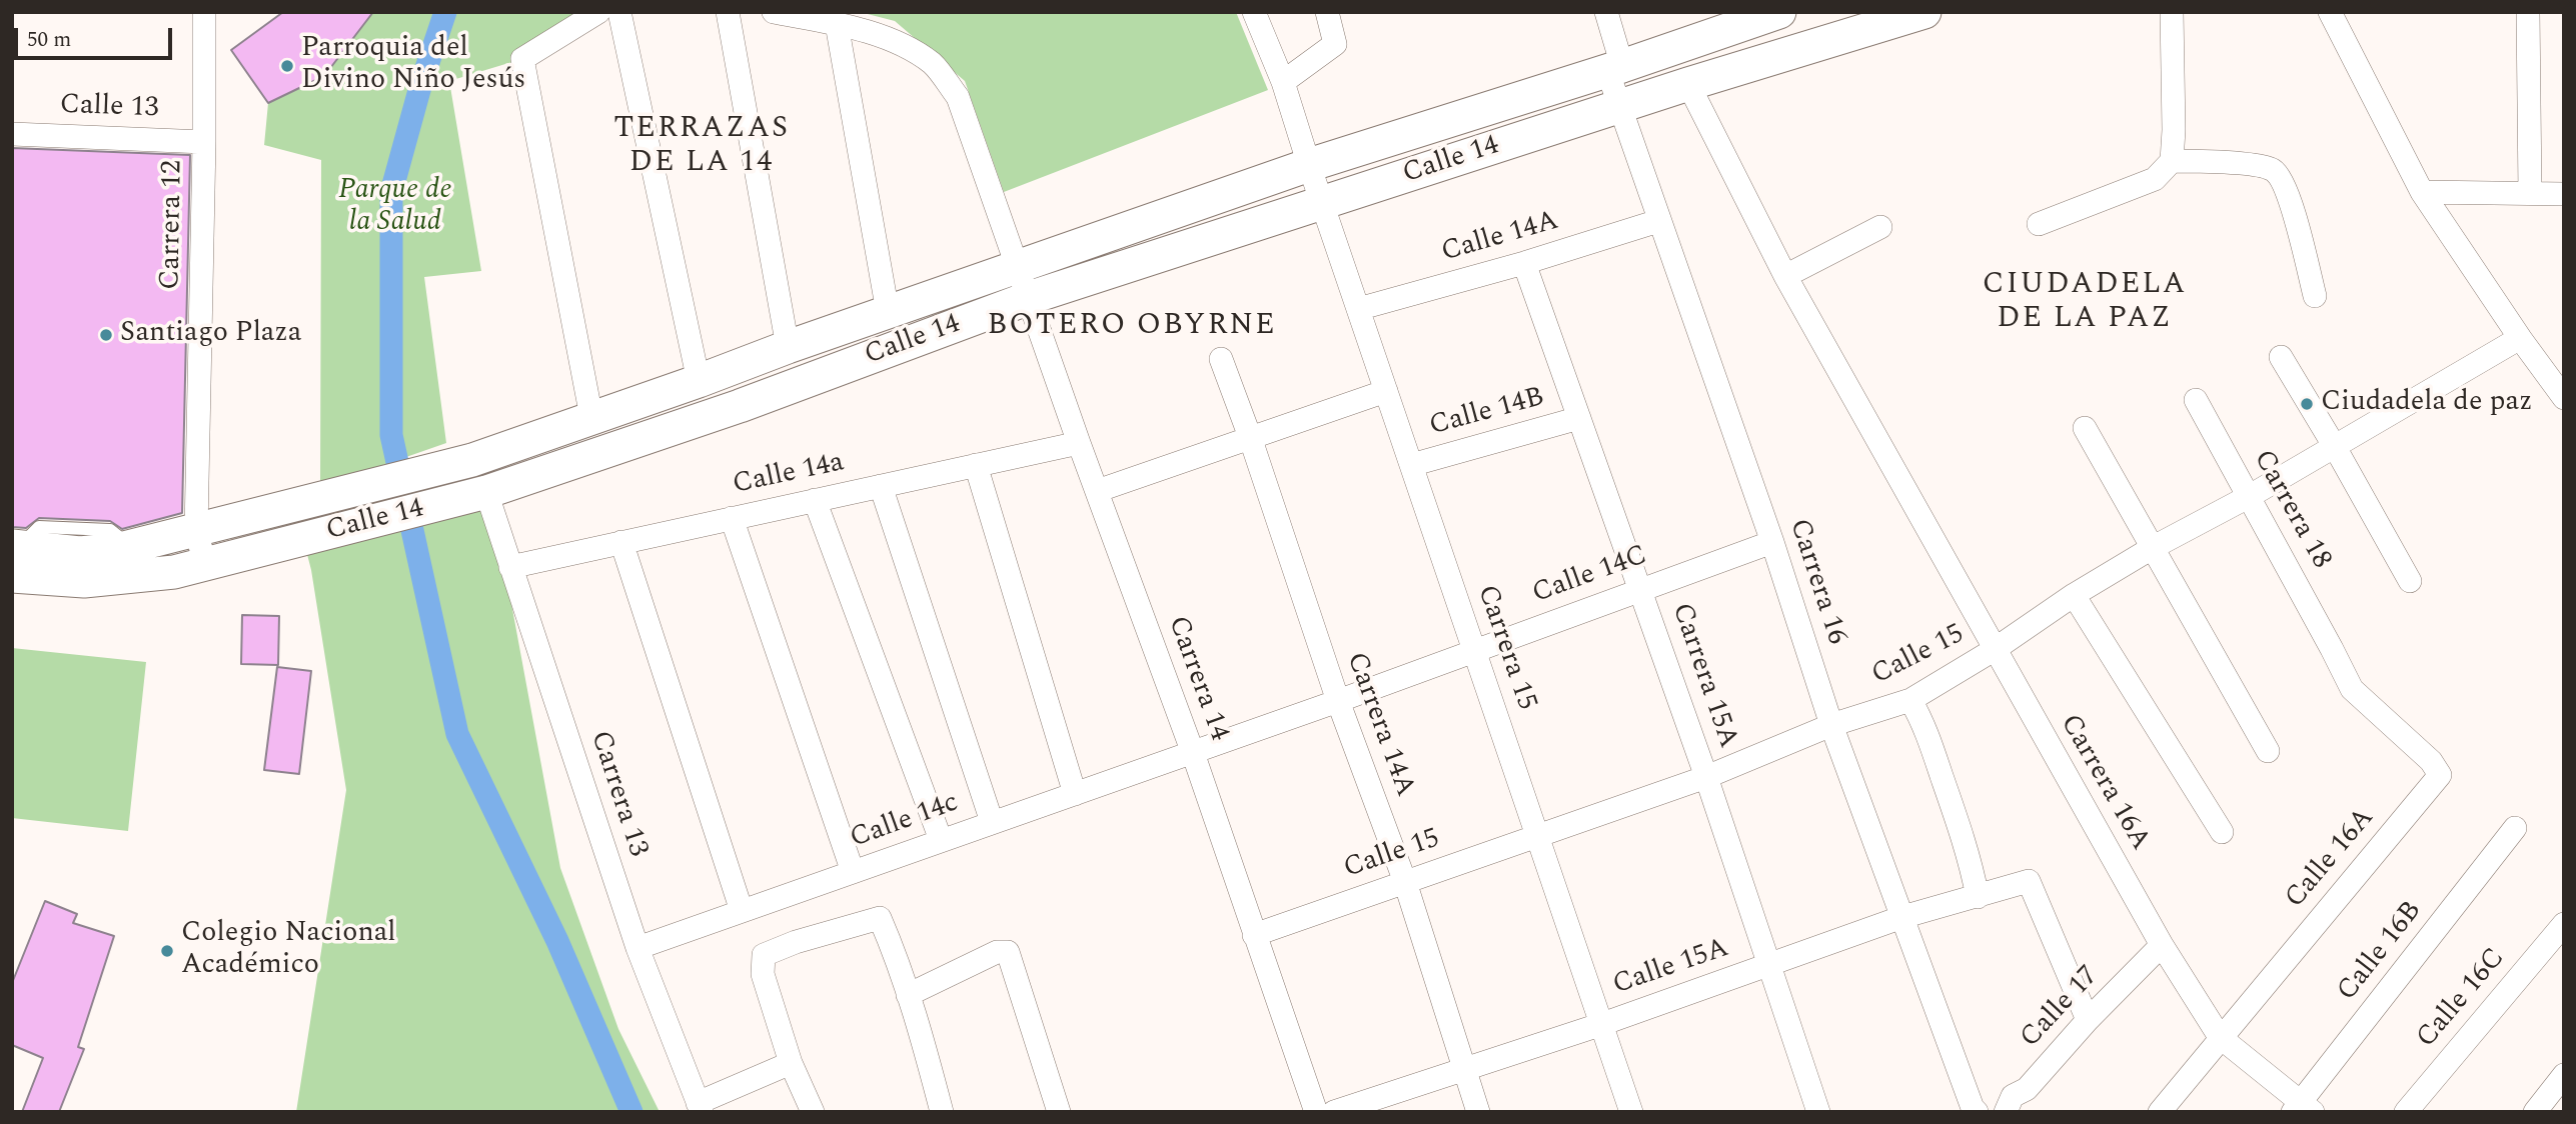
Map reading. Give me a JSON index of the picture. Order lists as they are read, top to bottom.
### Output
{
  "streets": {
    "main road": ["Calle 14"],
    "street": [
      "Calle 13",
      "Carrera 12",
      "Calle 14A",
      "Calle 14B",
      "Calle 14a",
      "Carrera 18",
      "Calle 14C",
      "Carrera 16",
      "Carrera 15",
      "Calle 15",
      "Carrera 15A",
      "Carrera 14",
      "Carrera 14A",
      "Carrera 16A",
      "Carrera 13",
      "Calle 14c",
      "Calle 16A",
      "Calle 16B",
      "Calle 15A",
      "Calle 16C",
      "Calle 17"
    ]
  },
  "crossings": [
    ["Calle 13", "Carrera 12"],
    ["Calle 14", "Carrera 12"],
    ["Calle 14", "Carrera 16"],
    ["Calle 14", "Carrera 15"],
    ["Calle 14", "Carrera 14"],
    ["Calle 14", "Carrera 16A"],
    ["Calle 14", "Carrera 13"],
    ["Calle 14A", "Carrera 16"],
    ["Calle 14A", "Carrera 15"],
    ["Calle 14A", "Carrera 15A"],
    ["Calle 14B", "Carrera 15"],
    ["Calle 14B", "Carrera 15A"],
    ["Calle 14a", "Carrera 14"],
    ["Calle 14a", "Carrera 13"],
    ["Carrera 18", "Calle 15"],
    ["Carrera 18", "Calle 16A"],
    ["Calle 14C", "Carrera 16"],
    ["Calle 14C", "Carrera 15"],
    ["Calle 14C", "Carrera 15A"],
    ["Calle 14C", "Carrera 14"],
    ["Calle 14C", "Carrera 14A"],
    ["Calle 14C", "Calle 14c"],
    ["Carrera 16", "Calle 15"],
    ["Carrera 16", "Calle 15A"],
    ["Carrera 15", "Calle 15"],
    ["Carrera 15", "Calle 15A"],
    ["Calle 15", "Carrera 15A"],
    ["Calle 15", "Carrera 14"],
    ["Calle 15", "Carrera 14A"],
    ["Calle 15", "Carrera 16A"],
    ["Carrera 15A", "Calle 15A"],
    ["Carrera 14", "Calle 14c"],
    ["Carrera 14A", "Calle 15A"],
    ["Carrera 16A", "Calle 16A"],
    ["Carrera 16A", "Calle 16B"],
    ["Carrera 16A", "Calle 17"],
    ["Carrera 13", "Calle 14c"],
    ["Calle 15A", "Calle 17"]
  ],
  "districts": ["TERRAZAS DE LA 14", "CIUDADELA DE LA PAZ", "BOTERO OBYRNE"],
  "parks": ["Parque de la Salud"],
  "places": [
    "Parroquia del Divino Niño Jesús",
    "Santiago Plaza",
    "Ciudadela de paz",
    "Colegio Nacional Académico"
  ],
  "scale_bar": "50 m"
}
